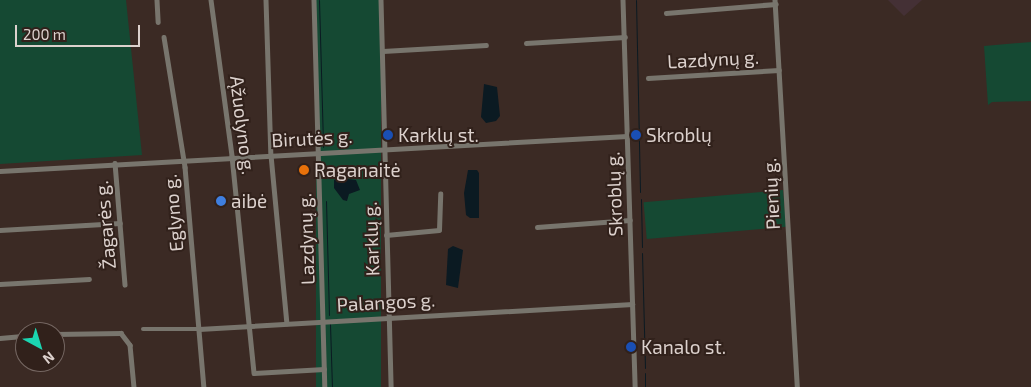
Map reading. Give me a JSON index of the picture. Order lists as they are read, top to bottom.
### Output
{
  "streets": {
    "street": [
      "Lazdynų g.",
      "Ąžuolyno g.",
      "Birutės g.",
      "Skroblų g.",
      "Pienių g.",
      "Eglyno g.",
      "Žagarės g.",
      "Karklų g.",
      "Palangos g."
    ]
  },
  "crossings": [
    ["Lazdynų g.", "Ąžuolyno g."],
    ["Lazdynų g.", "Birutės g."],
    ["Lazdynų g.", "Pienių g."],
    ["Lazdynų g.", "Palangos g."],
    ["Ąžuolyno g.", "Birutės g."],
    ["Ąžuolyno g.", "Palangos g."],
    ["Birutės g.", "Skroblų g."],
    ["Birutės g.", "Eglyno g."],
    ["Birutės g.", "Žagarės g."],
    ["Birutės g.", "Karklų g."],
    ["Skroblų g.", "Palangos g."],
    ["Eglyno g.", "Palangos g."],
    ["Karklų g.", "Palangos g."]
  ],
  "places": [
    "Karklų st.",
    "Skroblų",
    "Raganaitė",
    "aibė",
    "Kanalo st."
  ],
  "scale_bar": "200 m",
  "north": "bottom right"
}
